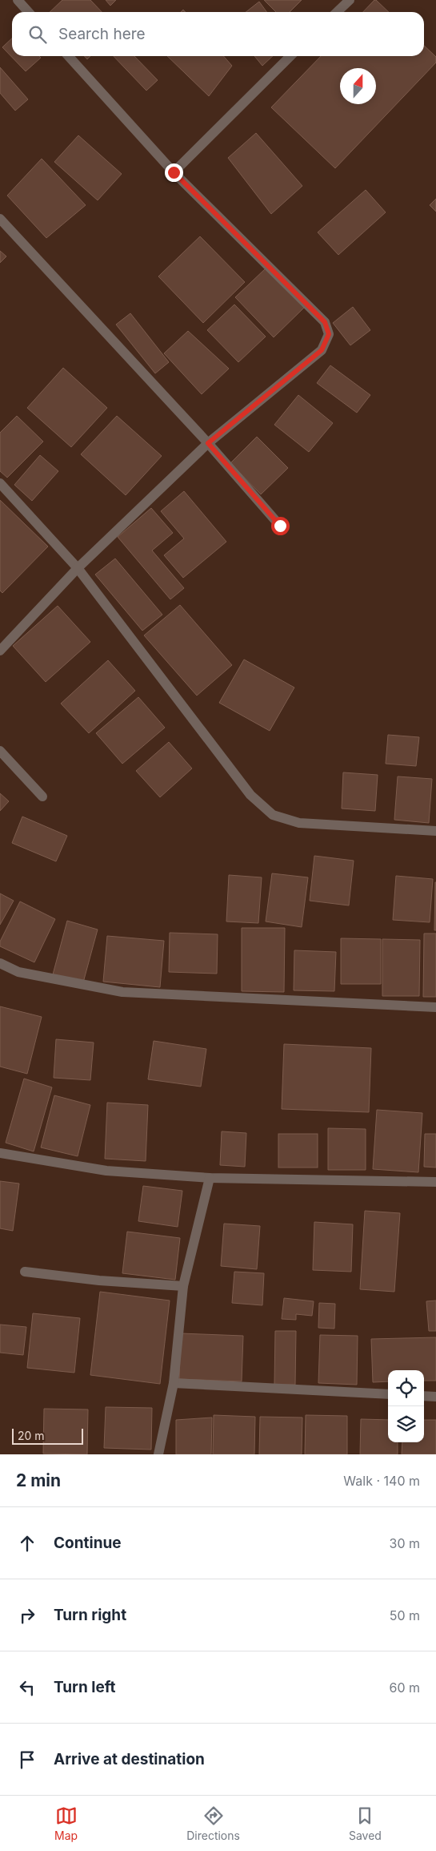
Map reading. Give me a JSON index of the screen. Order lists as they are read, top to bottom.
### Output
{
  "scale_bar": "20 m",
  "north": "top",
  "page": {
    "search": "Search here",
    "scale": "20 m",
    "heading": ["2 min", "Walk · 140 m"],
    "list": [
      ["Continue", "30 m"],
      ["Turn right", "50 m"],
      ["Turn left", "60 m"],
      "Arrive at destination"
    ],
    "nav": ["Map", "Directions", "Saved"]
  }
}
